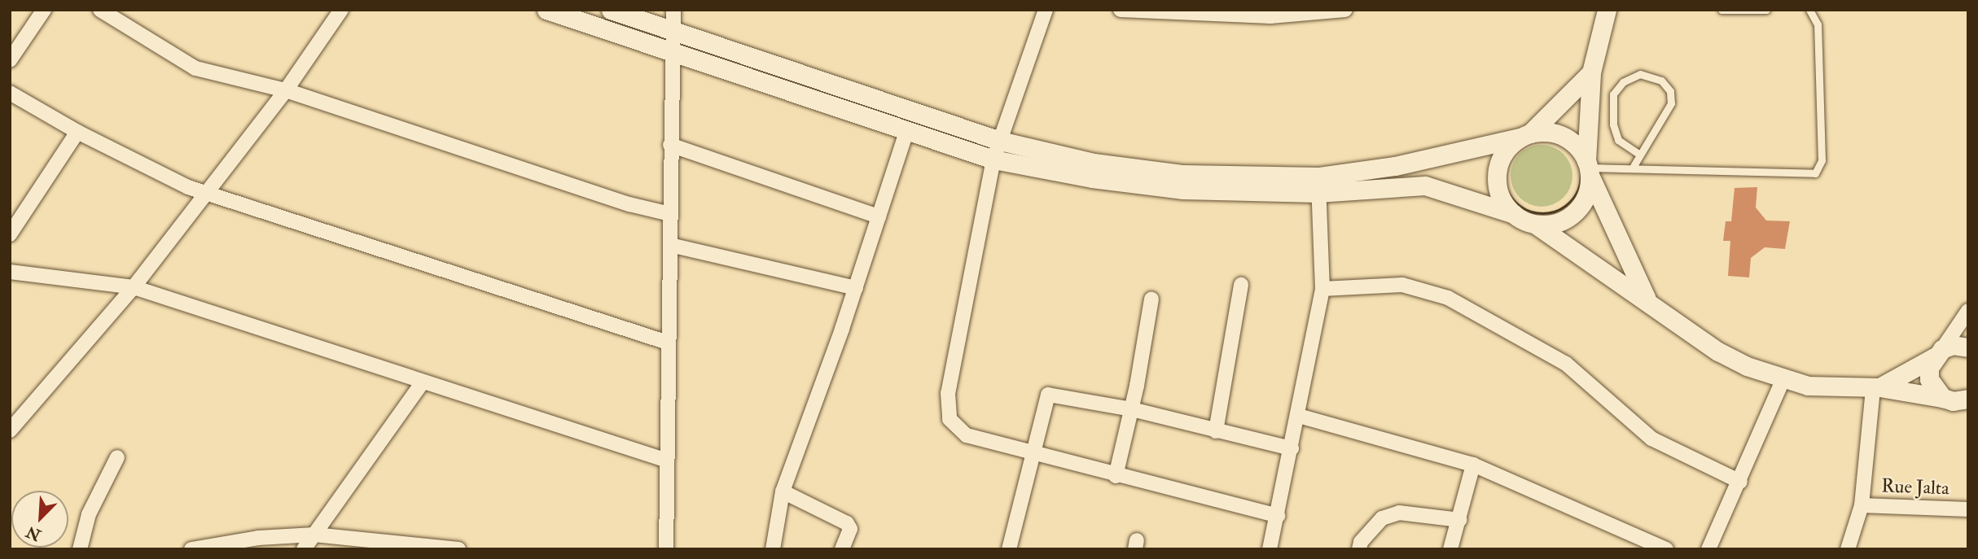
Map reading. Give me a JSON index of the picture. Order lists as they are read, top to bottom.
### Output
{
  "streets": {
    "street": ["Rue Jalta"]
  },
  "north": "bottom left"
}
